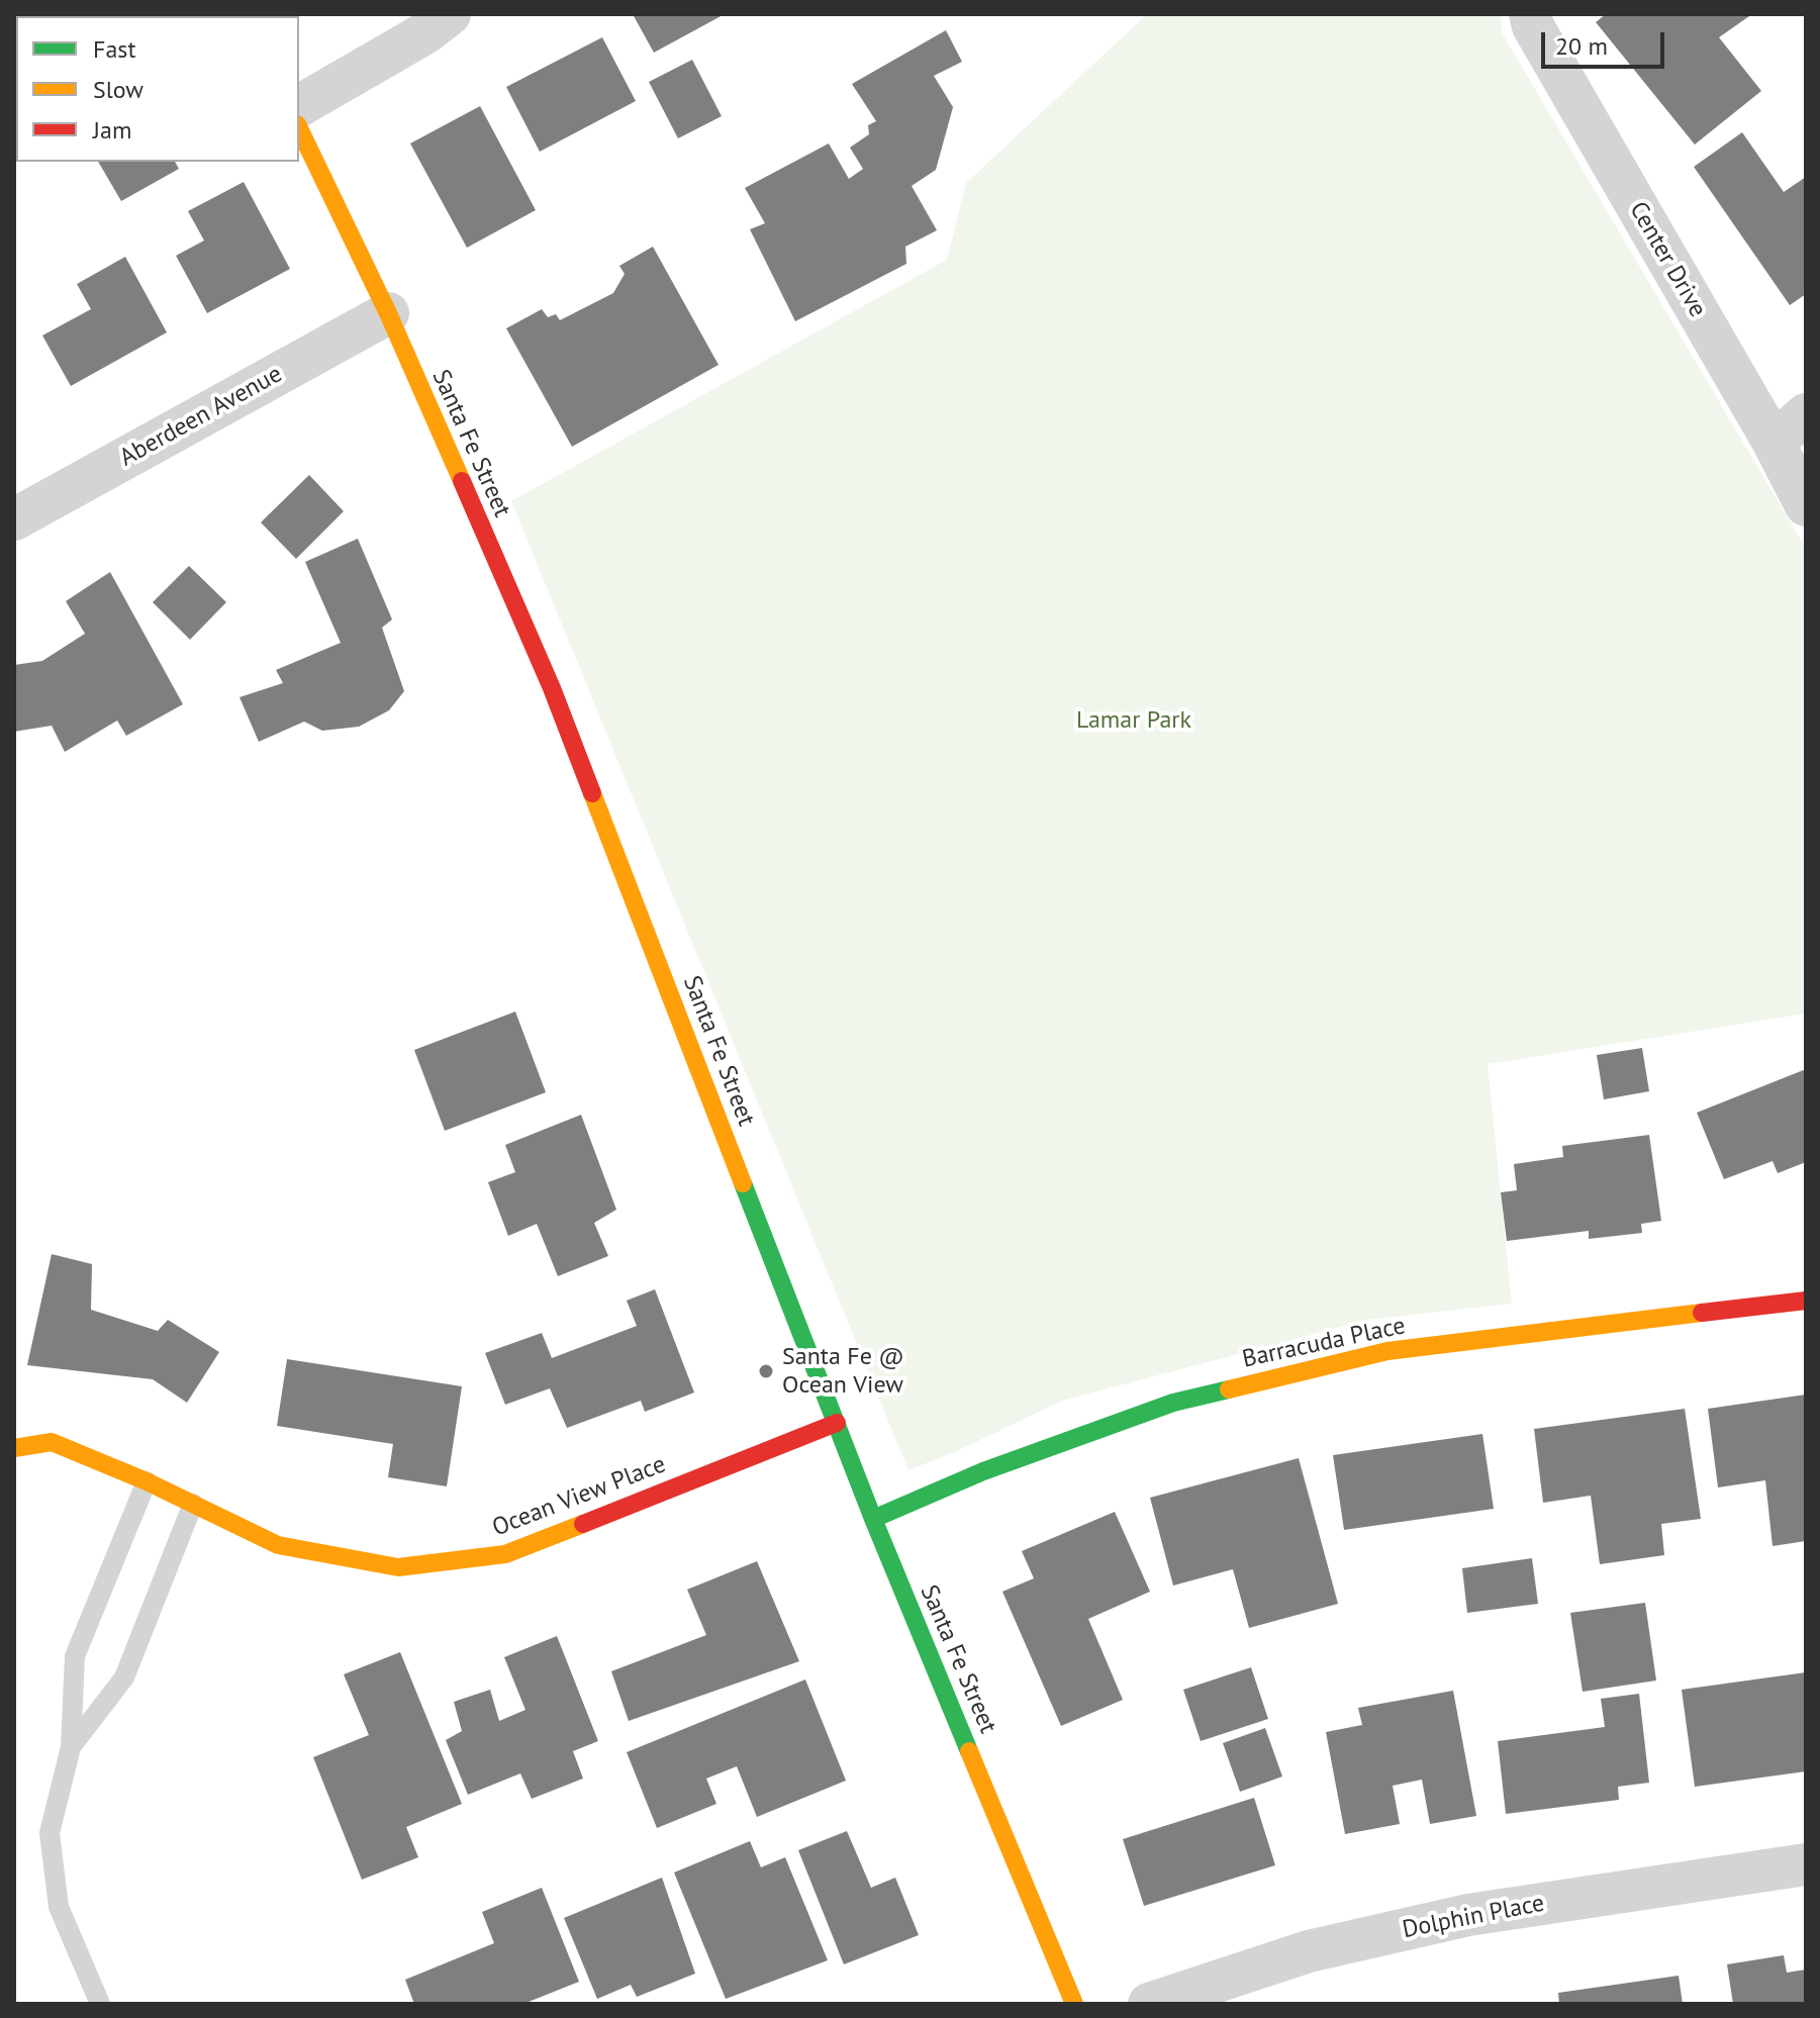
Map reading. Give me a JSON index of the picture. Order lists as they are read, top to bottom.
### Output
{
  "streets": {
    "street": [
      "Center Drive",
      "Aberdeen Avenue",
      "Santa Fe Street",
      "Barracuda Place",
      "Ocean View Place",
      "Dolphin Place"
    ]
  },
  "crossings": [
    ["Aberdeen Avenue", "Santa Fe Street"],
    ["Santa Fe Street", "Barracuda Place"],
    ["Santa Fe Street", "Ocean View Place"]
  ],
  "parks": ["Lamar Park"],
  "places": ["Santa Fe @ Ocean View"],
  "legend": ["Fast", "Slow", "Jam"],
  "scale_bar": "20 m"
}
